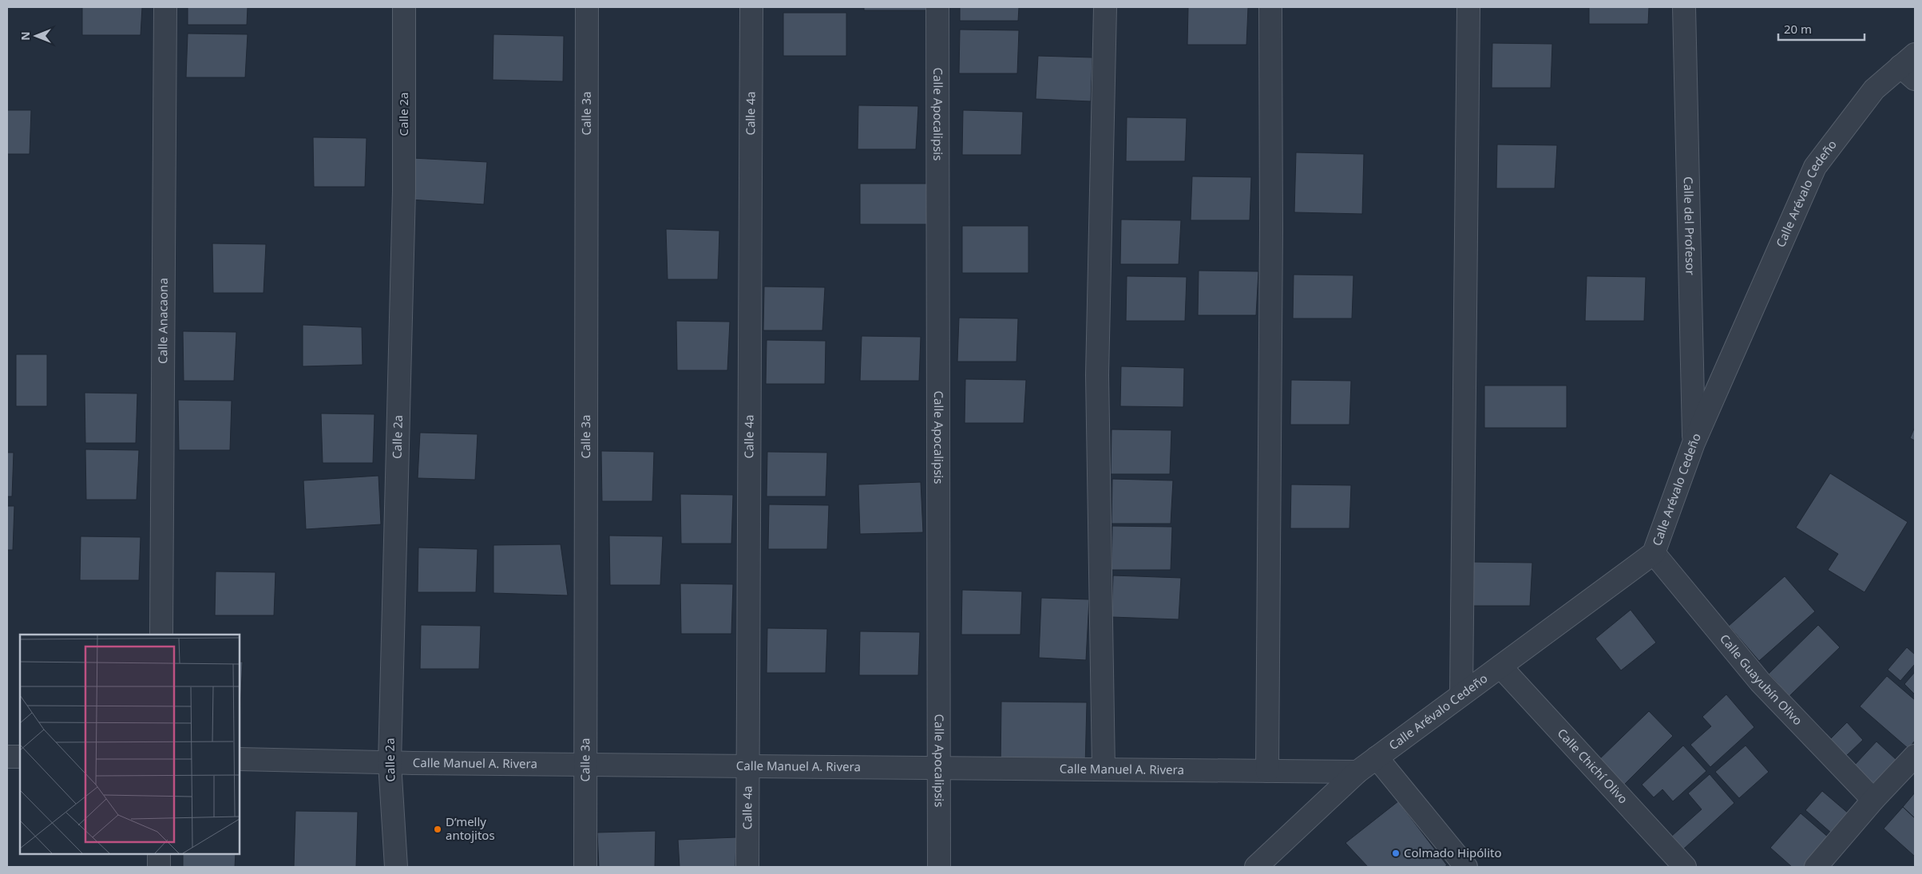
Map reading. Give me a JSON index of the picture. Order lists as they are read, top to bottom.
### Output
{
  "streets": {
    "street": [
      "Calle 2a",
      "Calle 3a",
      "Calle 4a",
      "Calle Apocalipsis",
      "Calle Arévalo Cedeño",
      "Calle del Profesor",
      "Calle Anacaona",
      "Calle Guayubín Olivo",
      "Calle Manuel A. Rivera",
      "Calle Chichí Olivo"
    ]
  },
  "crossings": [
    ["Calle 2a", "Calle Manuel A. Rivera"],
    ["Calle 3a", "Calle Manuel A. Rivera"],
    ["Calle 4a", "Calle Manuel A. Rivera"],
    ["Calle Apocalipsis", "Calle Manuel A. Rivera"],
    ["Calle Arévalo Cedeño", "Calle del Profesor"],
    ["Calle Arévalo Cedeño", "Calle Guayubín Olivo"],
    ["Calle Arévalo Cedeño", "Calle Manuel A. Rivera"],
    ["Calle Arévalo Cedeño", "Calle Chichí Olivo"]
  ],
  "places": ["D’melly antojitos", "Colmado Hipólito"],
  "scale_bar": "20 m",
  "north": "left"
}
